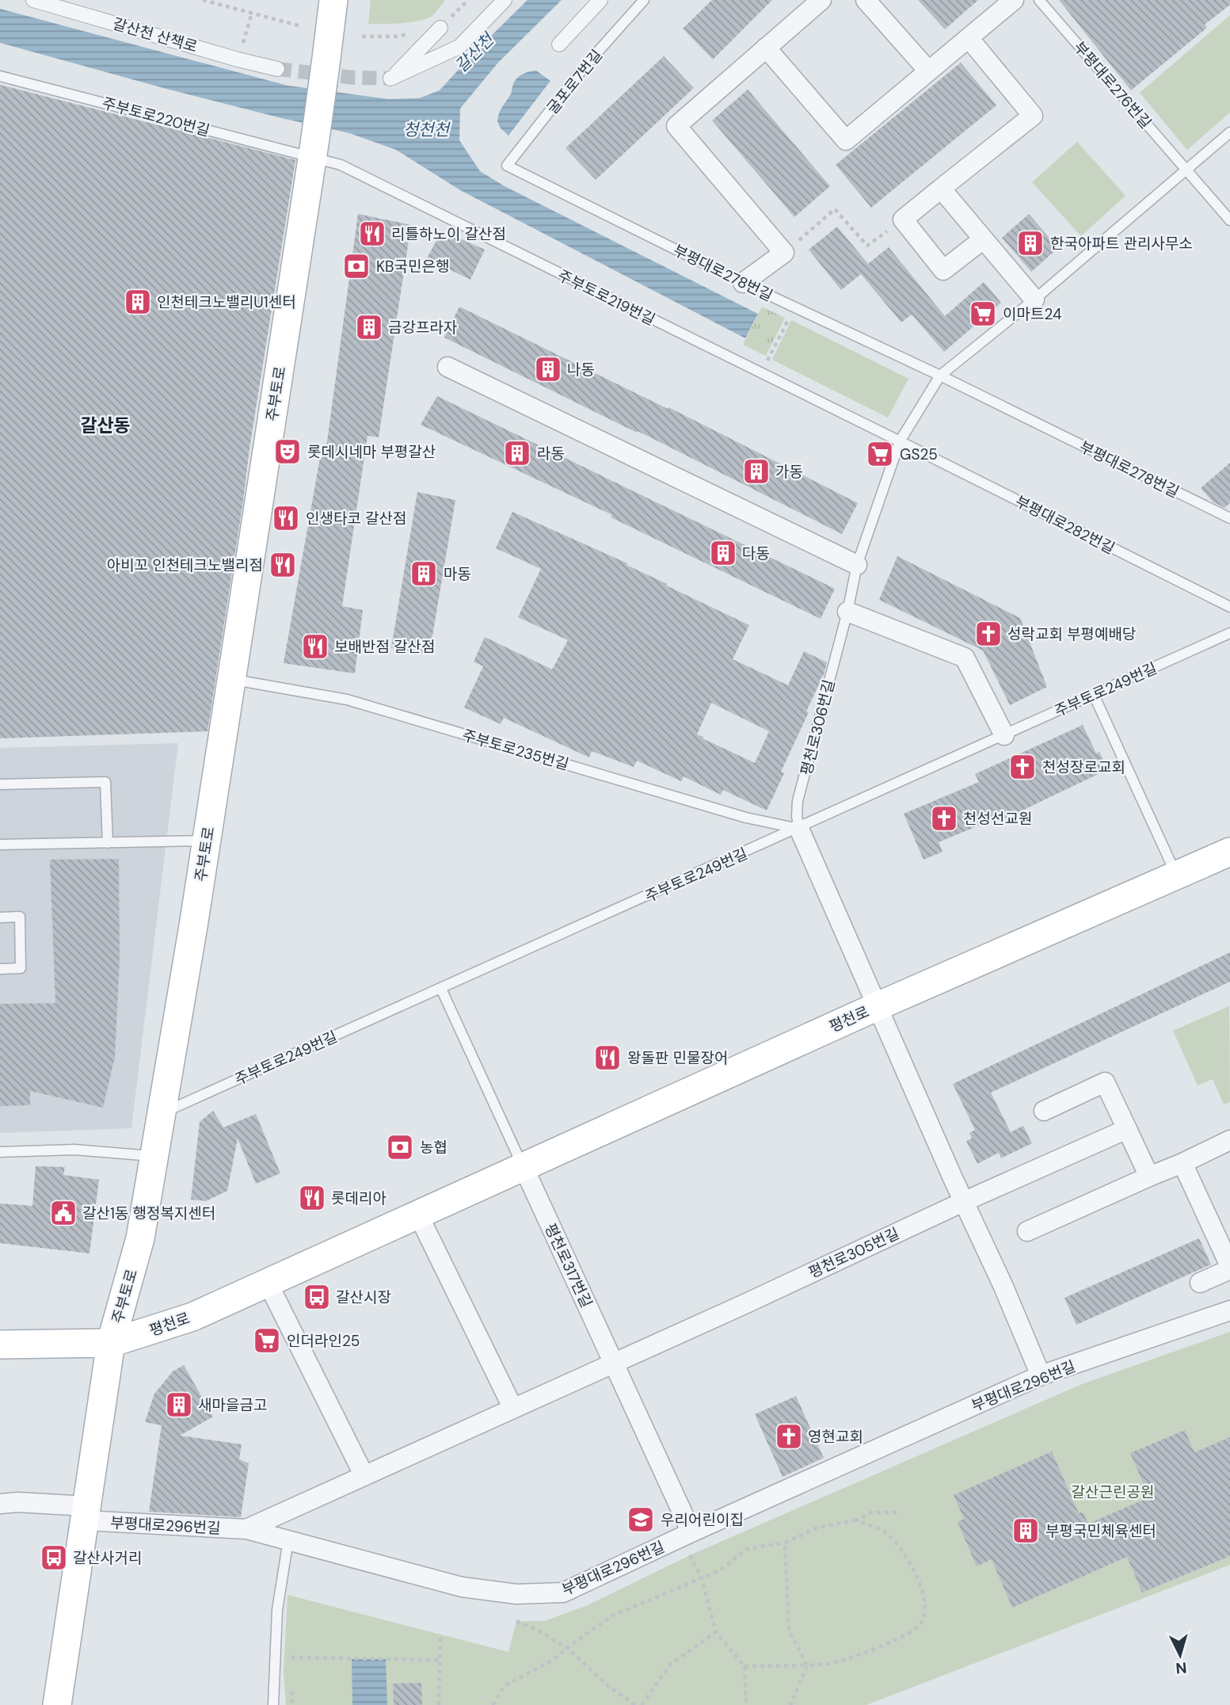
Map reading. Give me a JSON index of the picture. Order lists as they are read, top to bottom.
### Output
{
  "streets": {
    "main road": ["주부토로", "평천로"],
    "street": [
      "갈산천 산책로",
      "평천로306번길",
      "평천로305번길",
      "평천로317번길",
      "부평대로296번길"
    ],
    "lane": [
      "굴포로7번길",
      "부평대로276번길",
      "주부토로220번길",
      "부평대로278번길",
      "주부토로219번길",
      "부평대로282번길",
      "주부토로249번길",
      "주부토로235번길"
    ]
  },
  "crossings": [
    ["굴포로7번길", "부평대로278번길"],
    ["주부토로220번길", "주부토로219번길"],
    ["주부토로220번길", "주부토로"],
    ["부평대로278번길", "평천로306번길"],
    ["주부토로219번길", "주부토로"],
    ["주부토로219번길", "부평대로282번길"],
    ["주부토로219번길", "평천로306번길"],
    ["주부토로", "주부토로249번길"],
    ["주부토로", "주부토로235번길"],
    ["주부토로", "평천로"],
    ["주부토로", "부평대로296번길"],
    ["부평대로282번길", "평천로306번길"],
    ["주부토로249번길", "평천로306번길"],
    ["주부토로249번길", "주부토로235번길"],
    ["평천로306번길", "주부토로235번길"],
    ["평천로306번길", "평천로"],
    ["평천로", "평천로317번길"],
    ["평천로305번길", "평천로317번길"],
    ["평천로317번길", "부평대로296번길"]
  ],
  "districts": ["갈산동"],
  "water": ["갈산천", "청천천"],
  "parks": ["갈산근린공원"],
  "places": {
    "restaurant": [
      "리틀하노이 갈산점",
      "인생타코 갈산점",
      "아비꼬 인천테크노밸리점",
      "보배반점 갈산점",
      "왕돌판 민물장어",
      "롯데리아"
    ],
    "building": [
      "한국아파트 관리사무소",
      "인천테크노밸리U1센터",
      "금강프라자",
      "나동",
      "라동",
      "가동",
      "다동",
      "마동",
      "새마을금고",
      "부평국민체육센터"
    ],
    "bank": ["KB국민은행", "농협"],
    "supermarket": ["이마트24", "GS25", "인더라인25"],
    "theatre": ["롯데시네마 부평갈산"],
    "church": [
      "성락교회 부평예배당",
      "천성장로교회",
      "천성선교원",
      "영현교회"
    ],
    "public building": ["갈산1동 행정복지센터"],
    "bus stop": ["갈산시장", "갈산사거리"],
    "school or university": ["우리어린이집"]
  },
  "north": "bottom"
}
